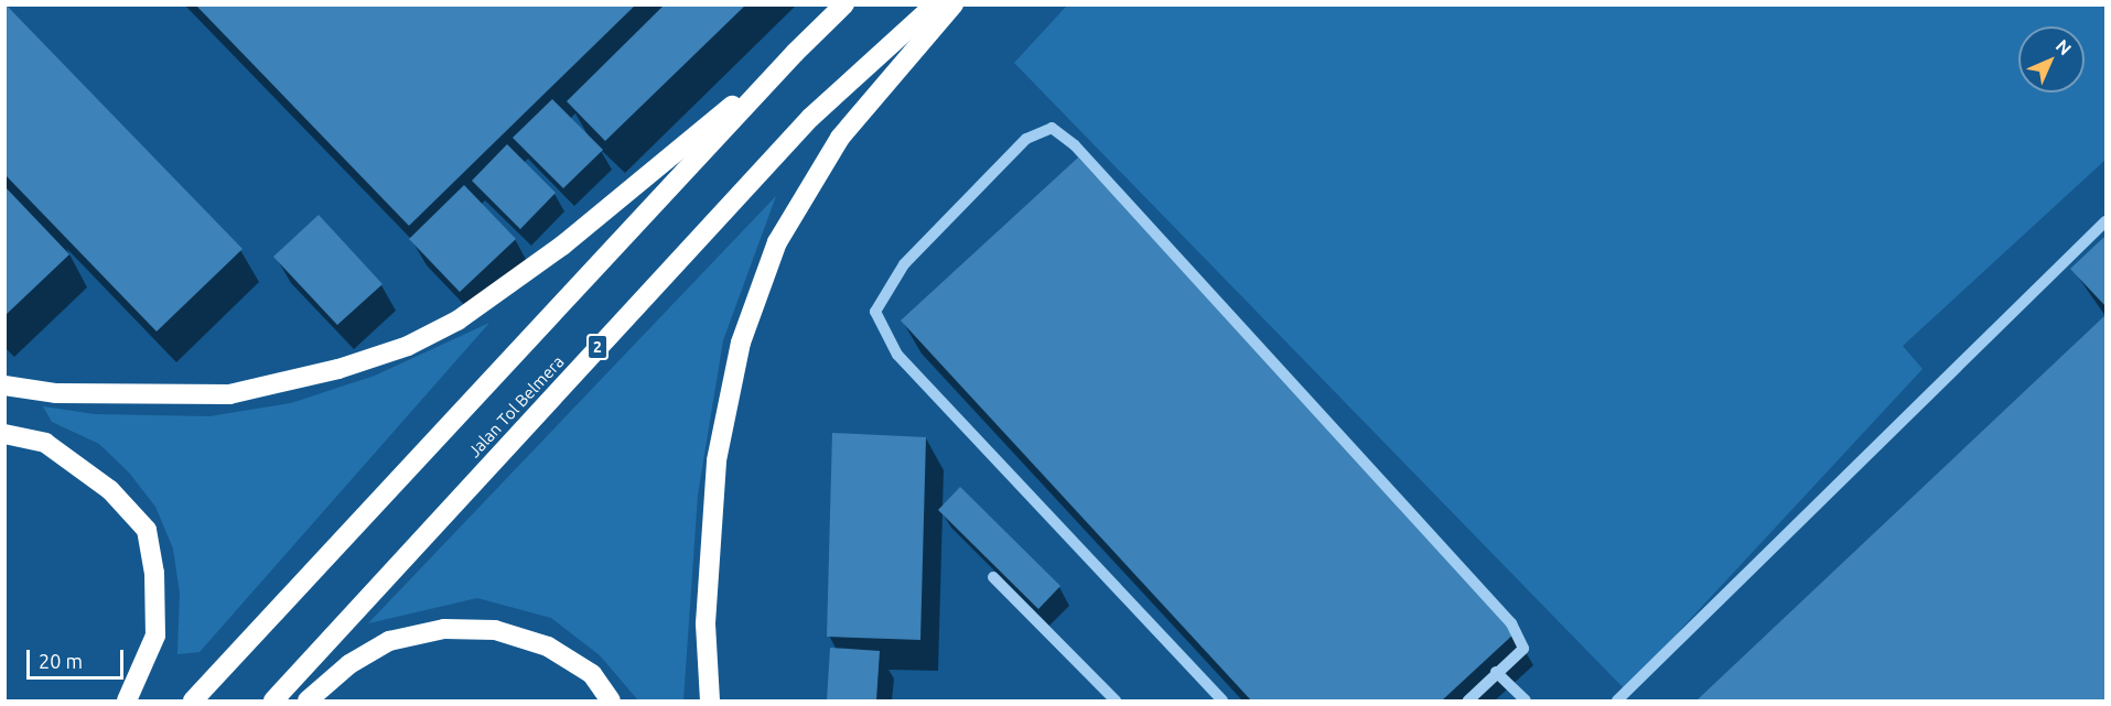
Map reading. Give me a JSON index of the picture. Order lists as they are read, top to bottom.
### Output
{
  "streets": {
    "highway": ["2", "Jalan Tol Belmera"]
  },
  "scale_bar": "20 m",
  "north": "top right"
}
